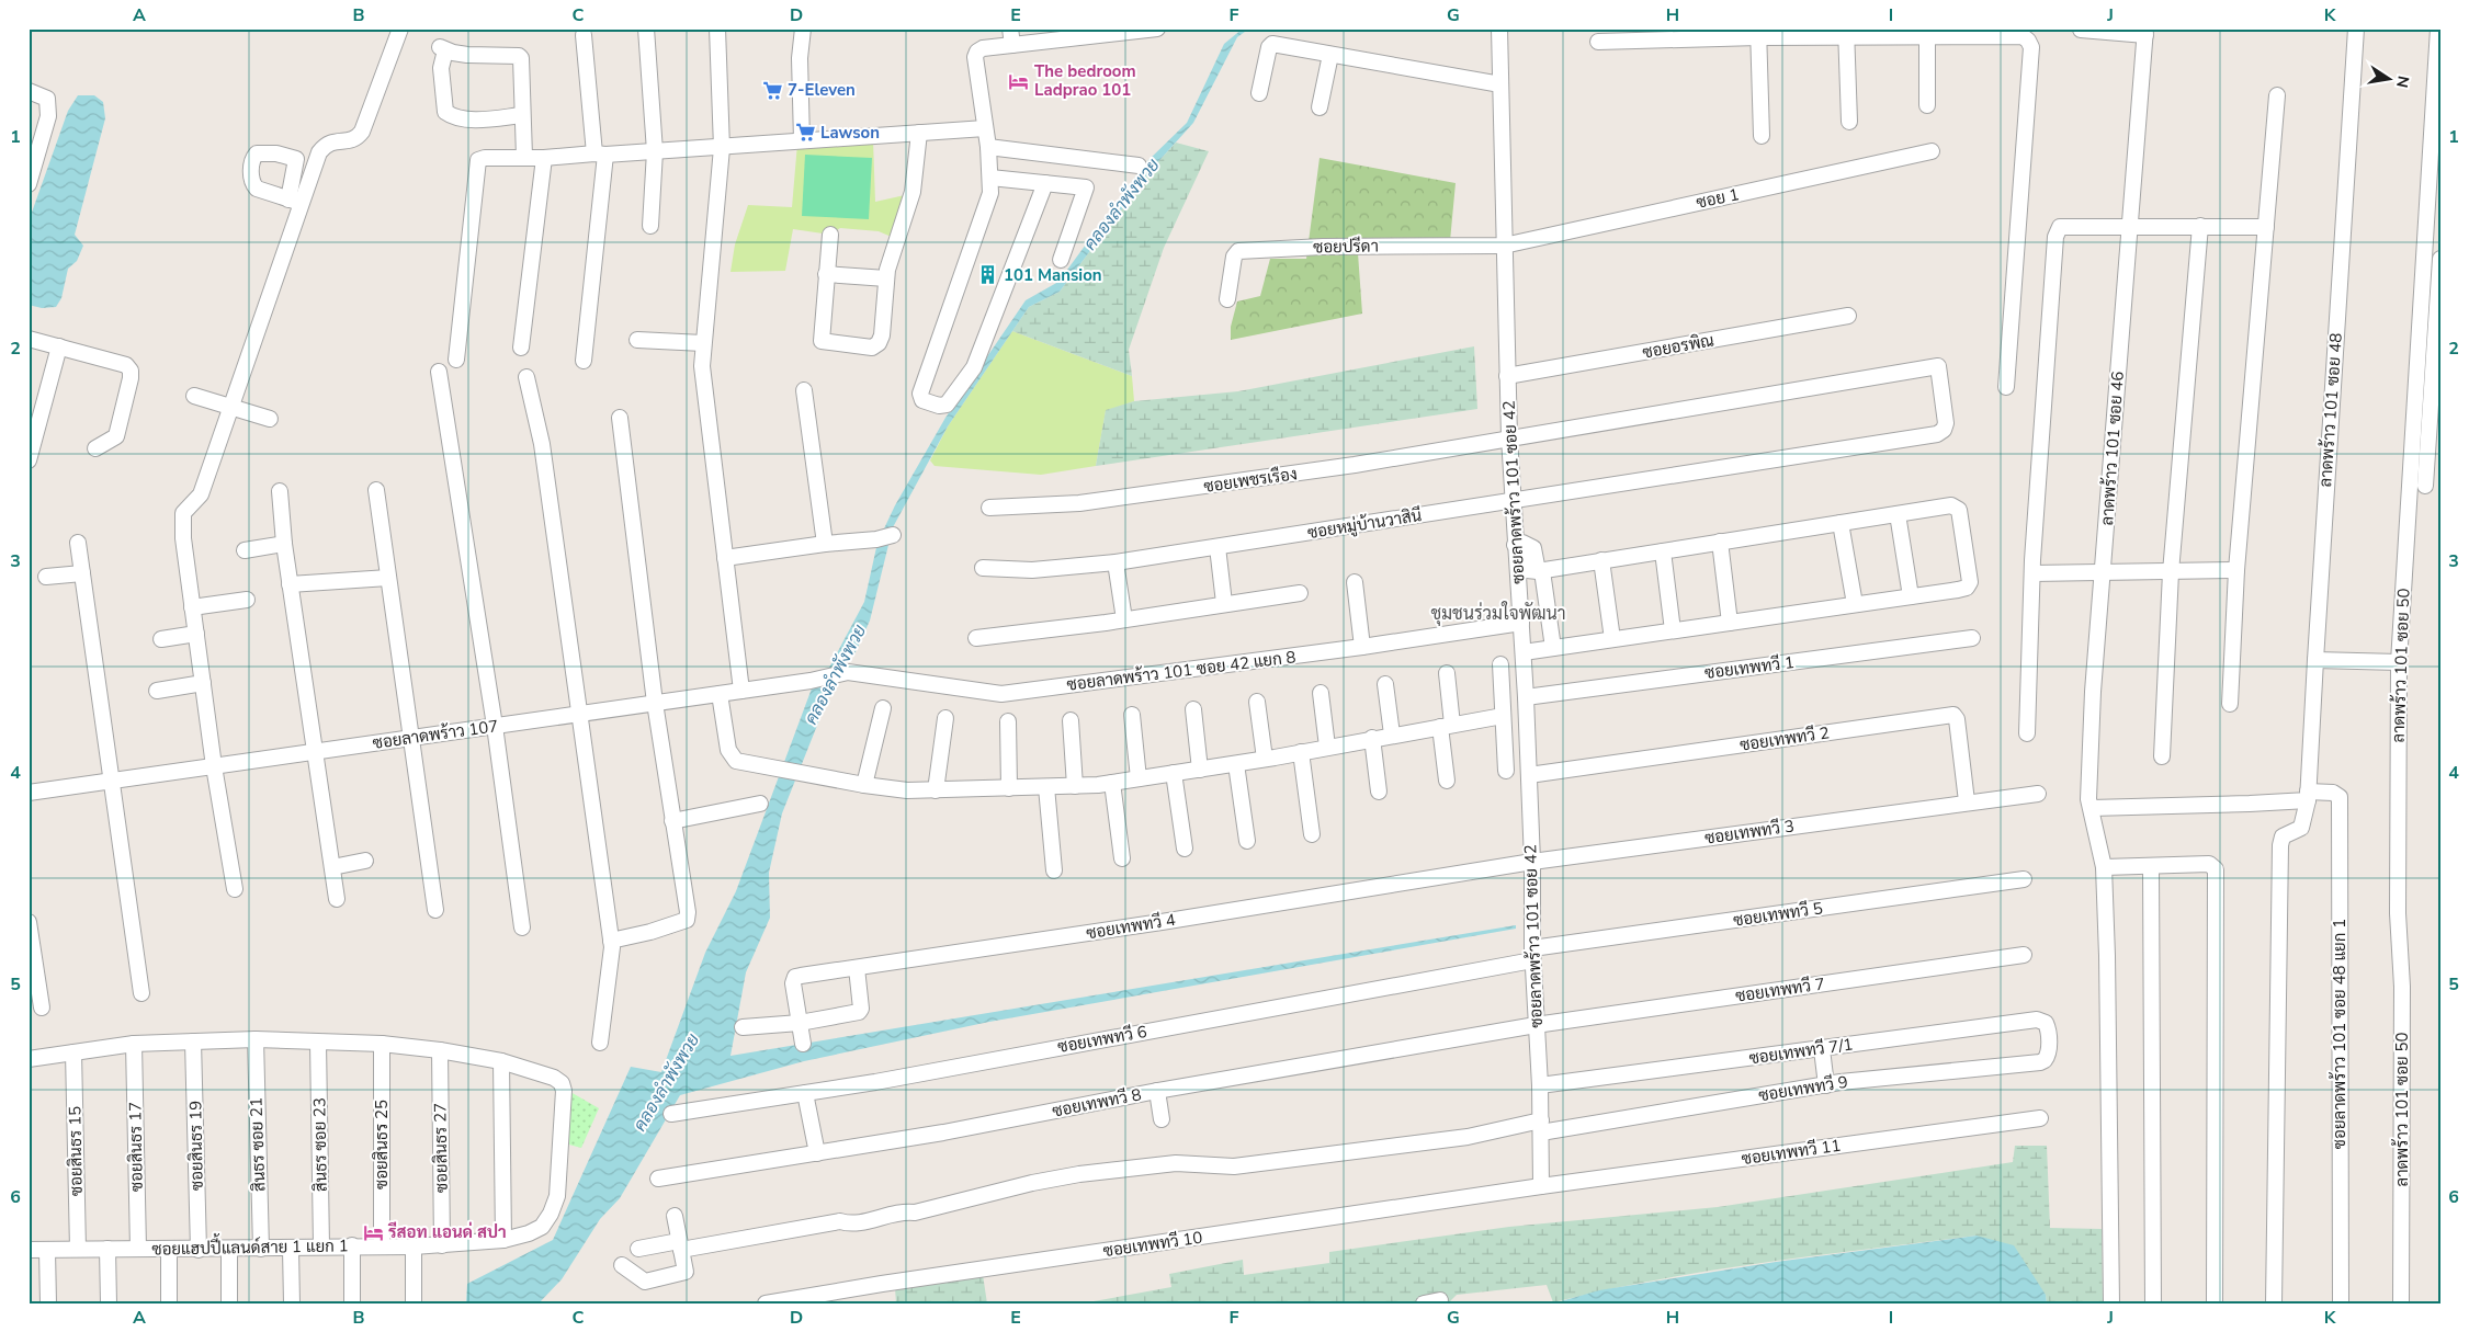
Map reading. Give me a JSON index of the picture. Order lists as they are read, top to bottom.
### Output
{
  "streets": {
    "street": [
      "ซอย 1",
      "ซอยปรีดา",
      "ซอยอรพิณ",
      "ลาดพร้าว 101 ซอย 48",
      "ลาดพร้าว 101 ซอย 46",
      "ซอยเพชรเรือง",
      "ซอยลาดพร้าว 101 ซอย 42",
      "ซอยหมู่บ้านวาสินี",
      "ลาดพร้าว 101 ซอย 50",
      "ซอยเทพทวี 1",
      "ซอยลาดพร้าว 101 ซอย 42 แยก 8",
      "ซอยลาดพร้าว 107",
      "ซอยเทพทวี 2",
      "ซอยเทพทวี 3",
      "ซอยเทพทวี 5",
      "ซอยเทพทวี 4",
      "ซอยเทพทวี 7",
      "ซอยลาดพร้าว 101 ซอย 48 แยก 1",
      "ซอยเทพทวี 6",
      "ซอยเทพทวี 7/1",
      "ซอยเทพทวี 9",
      "ซอยเทพทวี 8",
      "สินธร ซอย 21",
      "สินธร ซอย 23",
      "ซอยสินธร 25",
      "ซอยสินธร 19",
      "ซอยสินธร 17",
      "ซอยสินธร 27",
      "ซอยสินธร 15",
      "ซอยเทพทวี 11",
      "ซอยเทพทวี 10",
      "ซอยแฮปปี้แลนด์สาย 1 แยก 1"
    ]
  },
  "crossings": [
    ["ซอย 1", "ซอยปรีดา"],
    ["ซอย 1", "ซอยลาดพร้าว 101 ซอย 42"],
    ["ซอยปรีดา", "ซอยลาดพร้าว 101 ซอย 42"],
    ["ซอยอรพิณ", "ซอยลาดพร้าว 101 ซอย 42"],
    ["ลาดพร้าว 101 ซอย 48", "ซอยลาดพร้าว 101 ซอย 48 แยก 1"],
    ["ซอยเพชรเรือง", "ซอยลาดพร้าว 101 ซอย 42"],
    ["ซอยเพชรเรือง", "ซอยหมู่บ้านวาสินี"],
    ["ซอยลาดพร้าว 101 ซอย 42", "ซอยหมู่บ้านวาสินี"],
    ["ซอยลาดพร้าว 101 ซอย 42", "ซอยเทพทวี 1"],
    ["ซอยลาดพร้าว 101 ซอย 42", "ซอยลาดพร้าว 101 ซอย 42 แยก 8"],
    ["ซอยลาดพร้าว 101 ซอย 42", "ซอยเทพทวี 2"],
    ["ซอยลาดพร้าว 101 ซอย 42", "ซอยเทพทวี 3"],
    ["ซอยลาดพร้าว 101 ซอย 42", "ซอยเทพทวี 5"],
    ["ซอยลาดพร้าว 101 ซอย 42", "ซอยเทพทวี 4"],
    ["ซอยลาดพร้าว 101 ซอย 42", "ซอยเทพทวี 7"],
    ["ซอยลาดพร้าว 101 ซอย 42", "ซอยเทพทวี 6"],
    ["ซอยลาดพร้าว 101 ซอย 42", "ซอยเทพทวี 7/1"],
    ["ซอยลาดพร้าว 101 ซอย 42", "ซอยเทพทวี 9"],
    ["ซอยลาดพร้าว 101 ซอย 42", "ซอยเทพทวี 8"],
    ["ซอยลาดพร้าว 101 ซอย 42", "ซอยเทพทวี 11"],
    ["ซอยลาดพร้าว 101 ซอย 42", "ซอยเทพทวี 10"],
    ["ซอยลาดพร้าว 101 ซอย 42 แยก 8", "ซอยลาดพร้าว 107"],
    ["ซอยเทพทวี 2", "ซอยเทพทวี 3"],
    ["ซอยเทพทวี 3", "ซอยเทพทวี 4"],
    ["ซอยเทพทวี 5", "ซอยเทพทวี 6"],
    ["ซอยเทพทวี 7", "ซอยเทพทวี 8"],
    ["ซอยเทพทวี 7/1", "ซอยเทพทวี 9"],
    ["สินธร ซอย 21", "ซอยแฮปปี้แลนด์สาย 1 แยก 1"],
    ["สินธร ซอย 23", "ซอยแฮปปี้แลนด์สาย 1 แยก 1"],
    ["ซอยสินธร 25", "ซอยแฮปปี้แลนด์สาย 1 แยก 1"],
    ["ซอยสินธร 19", "ซอยแฮปปี้แลนด์สาย 1 แยก 1"],
    ["ซอยสินธร 17", "ซอยแฮปปี้แลนด์สาย 1 แยก 1"],
    ["ซอยสินธร 27", "ซอยแฮปปี้แลนด์สาย 1 แยก 1"],
    ["ซอยสินธร 15", "ซอยแฮปปี้แลนด์สาย 1 แยก 1"],
    ["ซอยเทพทวี 11", "ซอยเทพทวี 10"]
  ],
  "districts": ["ชุมชนร่วมใจพัฒนา"],
  "water": ["คลองลำพังพวย"],
  "places": {
    "hotel": ["The bedroom Ladprao 101", "รีสอท แอนด่ สปา"],
    "supermarket": ["7-Eleven", "Lawson"],
    "building": ["101 Mansion"]
  },
  "north": "right",
  "grid": {
    "columns": [
      "A",
      "B",
      "C",
      "D",
      "E",
      "F",
      "G",
      "H",
      "I",
      "J",
      "K"
    ],
    "rows": [
      "1",
      "2",
      "3",
      "4",
      "5",
      "6"
    ]
  }
}
